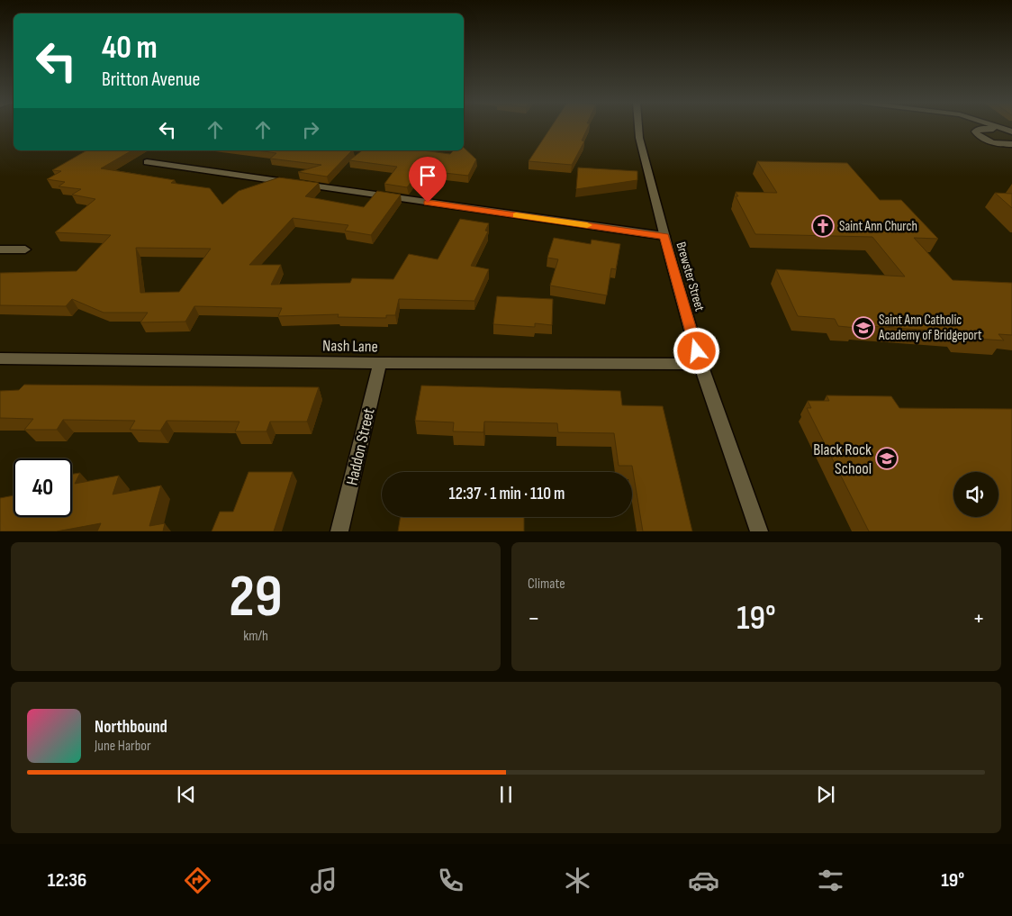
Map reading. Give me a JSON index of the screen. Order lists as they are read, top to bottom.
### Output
{
  "streets": {
    "street": ["Brewster Street", "Nash Lane", "Haddon Street"]
  },
  "crossings": [
    ["Brewster Street", "Nash Lane"],
    ["Nash Lane", "Haddon Street"]
  ],
  "places": {
    "church": ["Saint Ann Church"],
    "school or university": ["Saint Ann Catholic Academy of Bridgeport", "Black Rock School"]
  },
  "page": {
    "turn": ["40 m", "Britton Avenue"],
    "limit": "40",
    "trip": "12:37 · 1 min · 110 m",
    "tile": [
      ["29", "km/h"],
      "Climate"
    ],
    "heat": ["−", "19°", "+"],
    "song": ["Northbound", "June Harbor"],
    "tabs": ["12:36", "19°"]
  }
}
